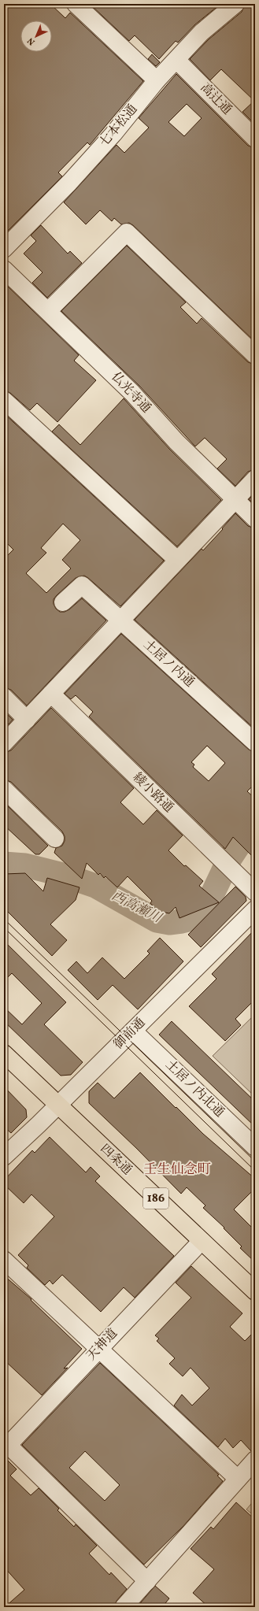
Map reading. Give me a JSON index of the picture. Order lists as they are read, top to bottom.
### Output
{
  "streets": {
    "main road": ["四条通", "186"],
    "street": [
      "高辻通",
      "七本松通",
      "仏光寺通",
      "土居ノ内通",
      "綾小路通",
      "御前通",
      "土居ノ内北通",
      "天神道"
    ]
  },
  "crossings": [
    ["高辻通", "七本松通"],
    ["御前通", "土居ノ内北通"],
    ["御前通", "四条通"],
    ["四条通", "天神道"]
  ],
  "districts": ["壬生仙念町"],
  "water": ["西高瀬川"],
  "north": "bottom left"
}
